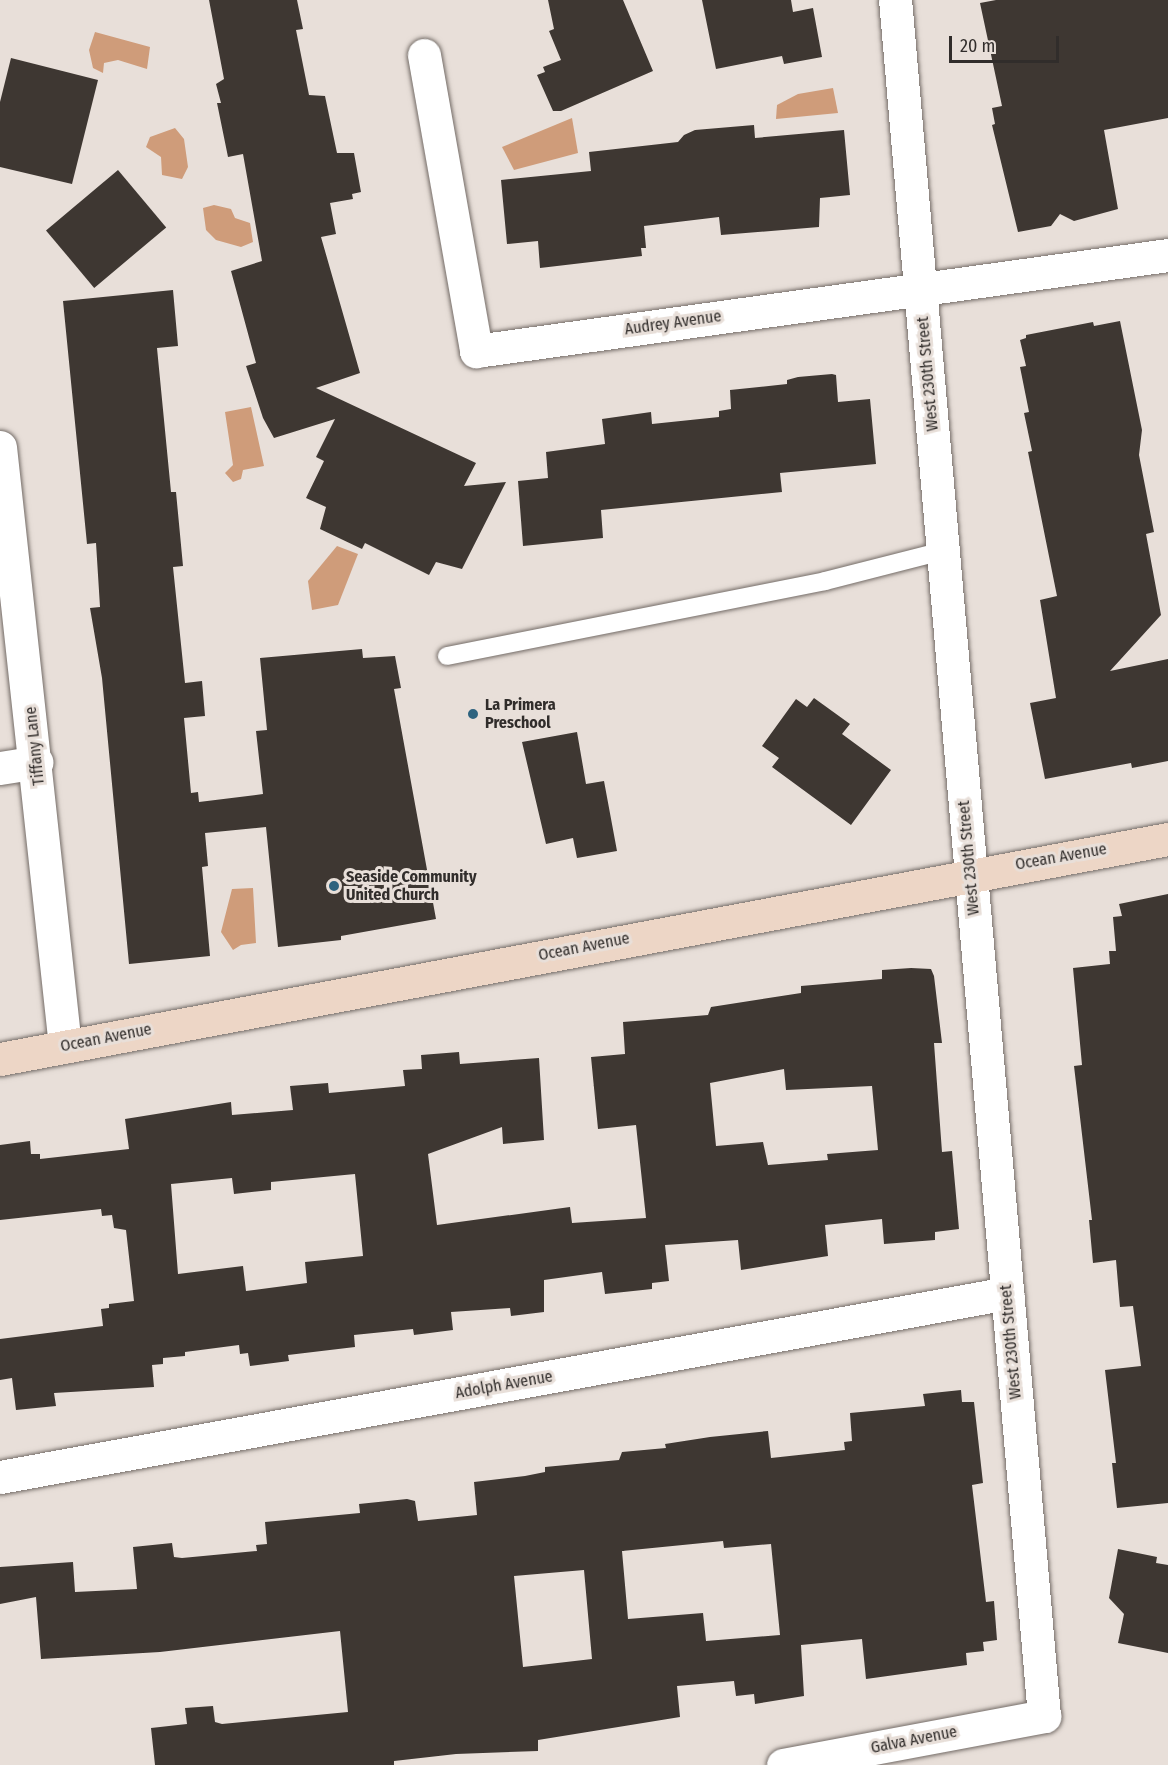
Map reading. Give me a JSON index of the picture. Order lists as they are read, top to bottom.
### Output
{
  "streets": {
    "street": [
      "Audrey Avenue",
      "West 230th Street",
      "Tiffany Lane",
      "Ocean Avenue",
      "Adolph Avenue",
      "Galva Avenue"
    ]
  },
  "crossings": [
    ["Audrey Avenue", "West 230th Street"],
    ["West 230th Street", "Ocean Avenue"],
    ["West 230th Street", "Adolph Avenue"],
    ["West 230th Street", "Galva Avenue"],
    ["Tiffany Lane", "Ocean Avenue"]
  ],
  "places": ["La Primera Preschool", "Seaside Community United Church"],
  "scale_bar": "20 m"
}
